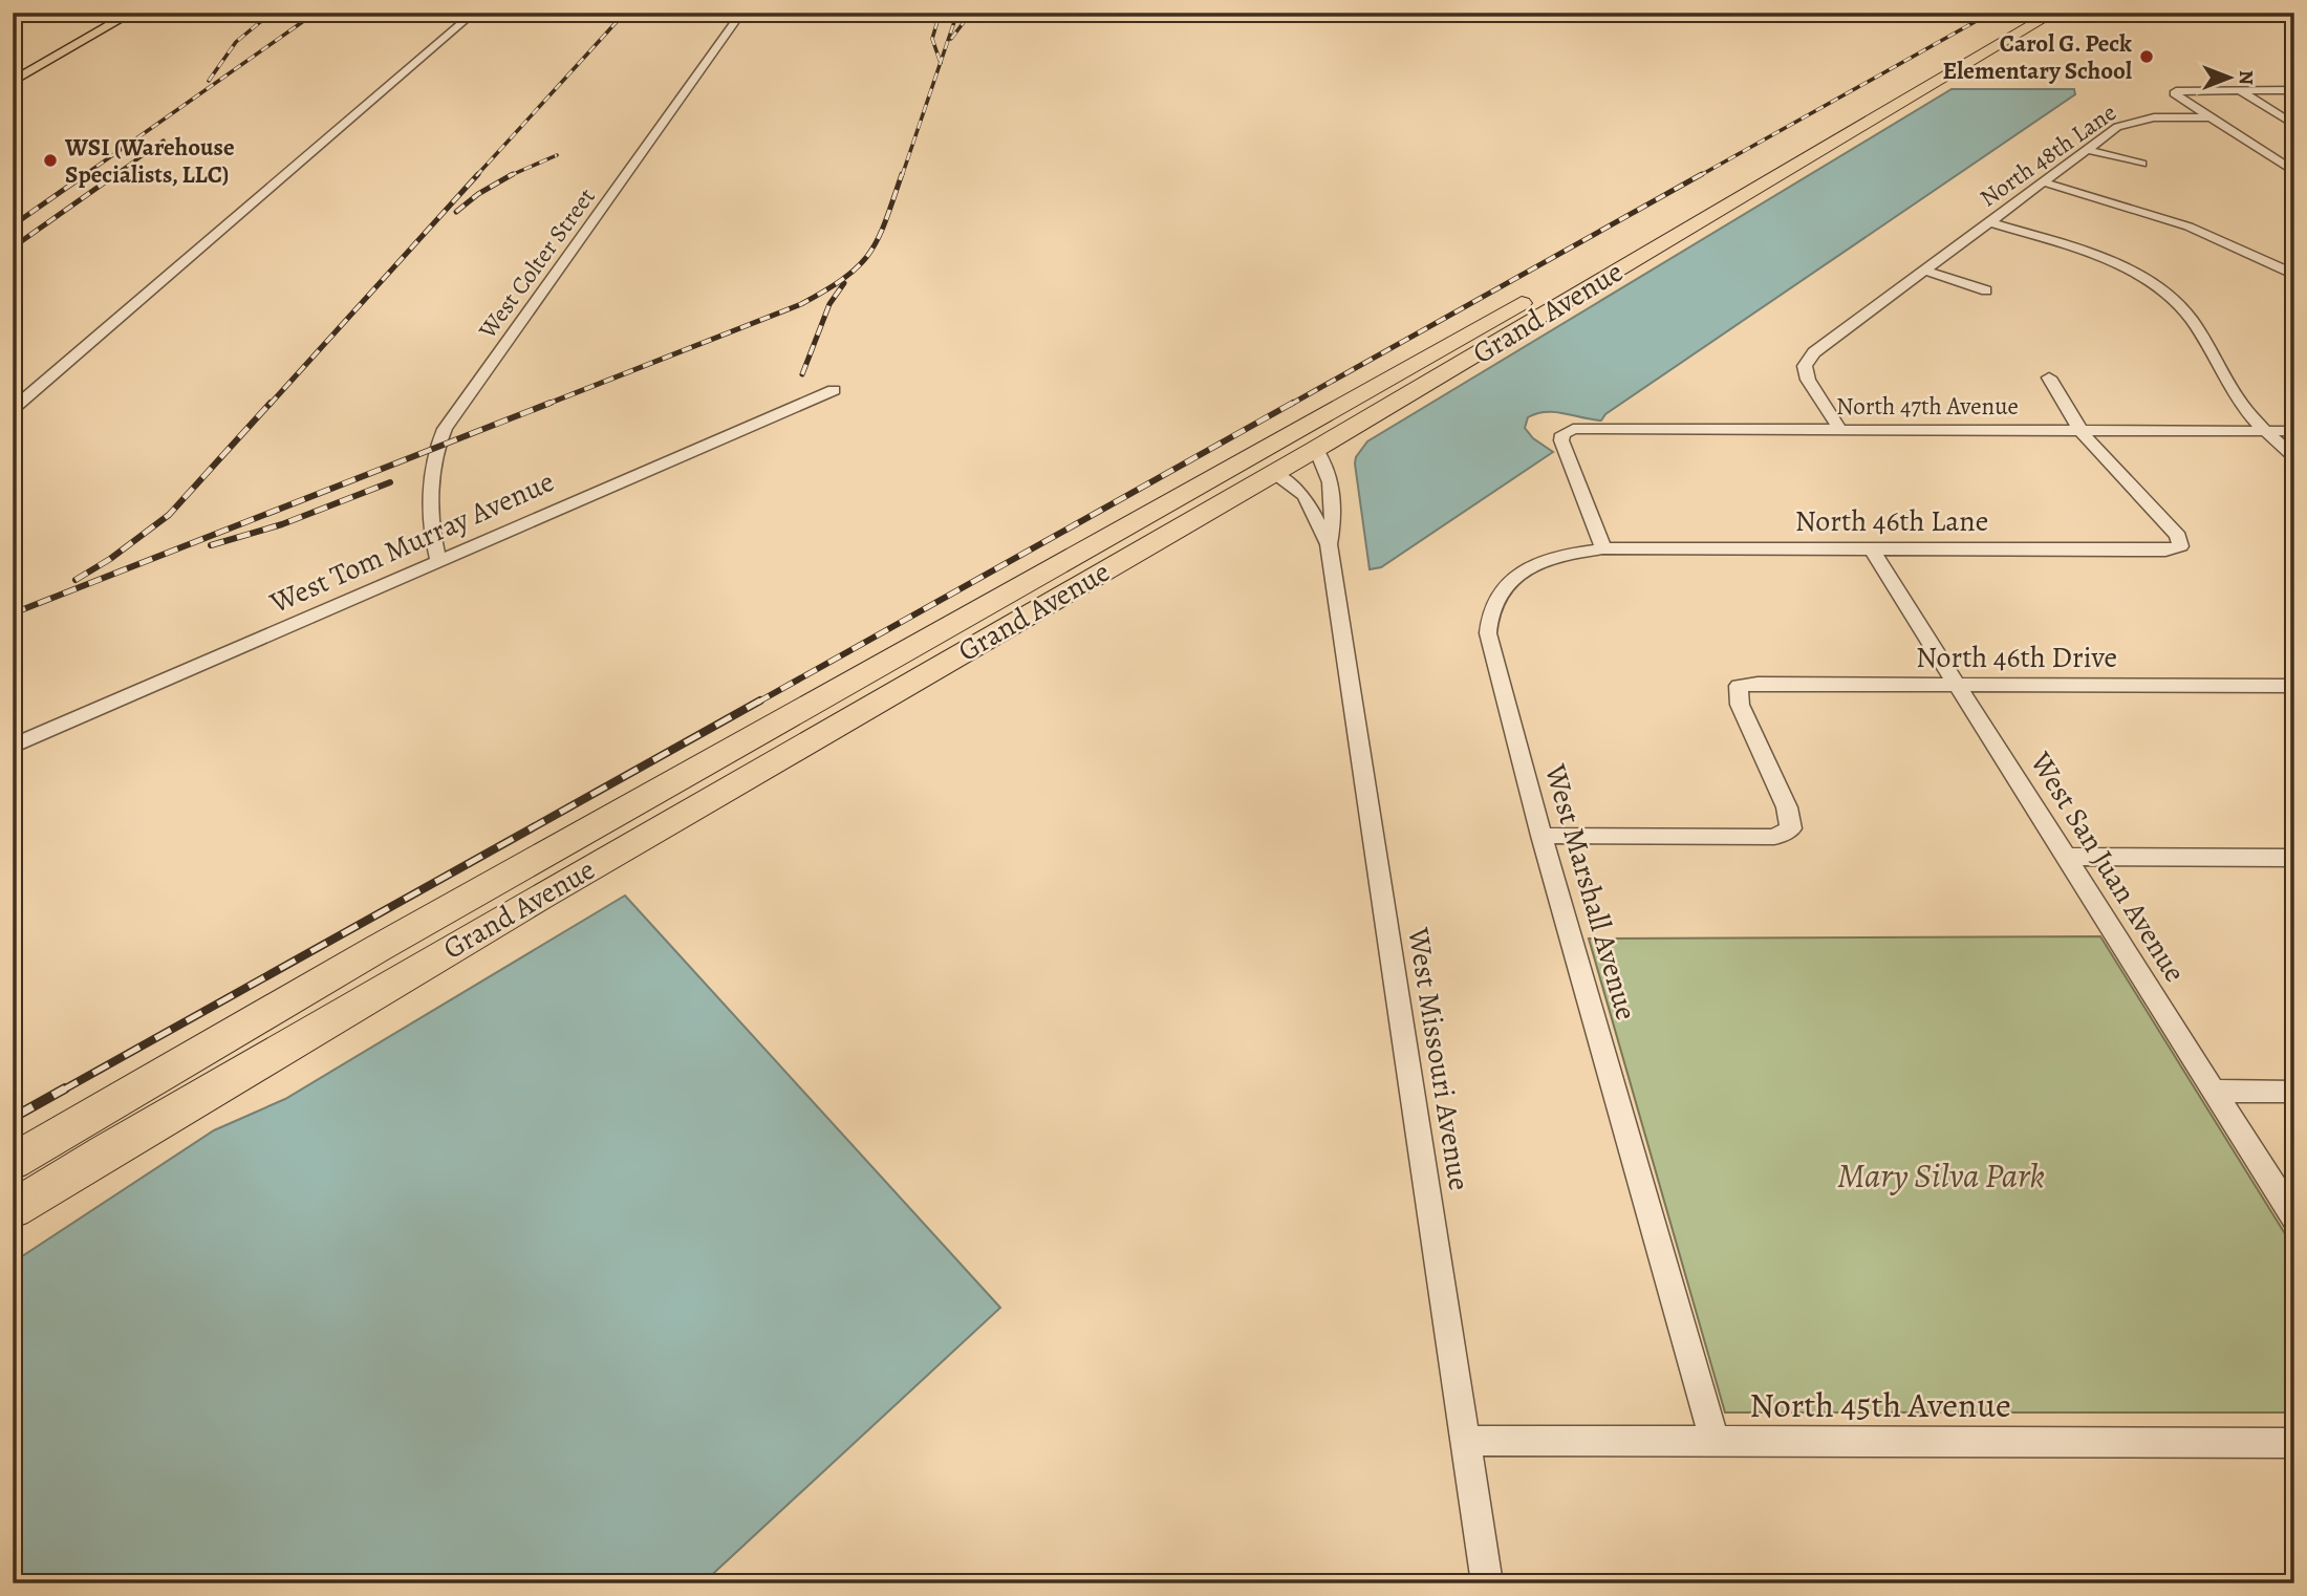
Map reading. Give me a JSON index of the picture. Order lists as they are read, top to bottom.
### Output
{
  "streets": {
    "highway": ["Grand Avenue"],
    "street": [
      "North 48th Lane",
      "West Colter Street",
      "North 47th Avenue",
      "North 46th Lane",
      "West Tom Murray Avenue",
      "North 46th Drive",
      "West San Juan Avenue",
      "West Marshall Avenue",
      "West Missouri Avenue",
      "North 45th Avenue"
    ]
  },
  "crossings": [
    ["North 48th Lane", "North 47th Avenue"],
    ["West Colter Street", "West Tom Murray Avenue"],
    ["Grand Avenue", "West Missouri Avenue"],
    ["North 46th Lane", "West San Juan Avenue"],
    ["North 46th Lane", "West Marshall Avenue"],
    ["North 46th Drive", "West San Juan Avenue"],
    ["North 46th Drive", "West Marshall Avenue"],
    ["West Marshall Avenue", "North 45th Avenue"],
    ["West Missouri Avenue", "North 45th Avenue"]
  ],
  "parks": ["Mary Silva Park"],
  "places": ["Carol G. Peck Elementary School", "WSI (Warehouse Specialists, LLC)"],
  "north": "right"
}
